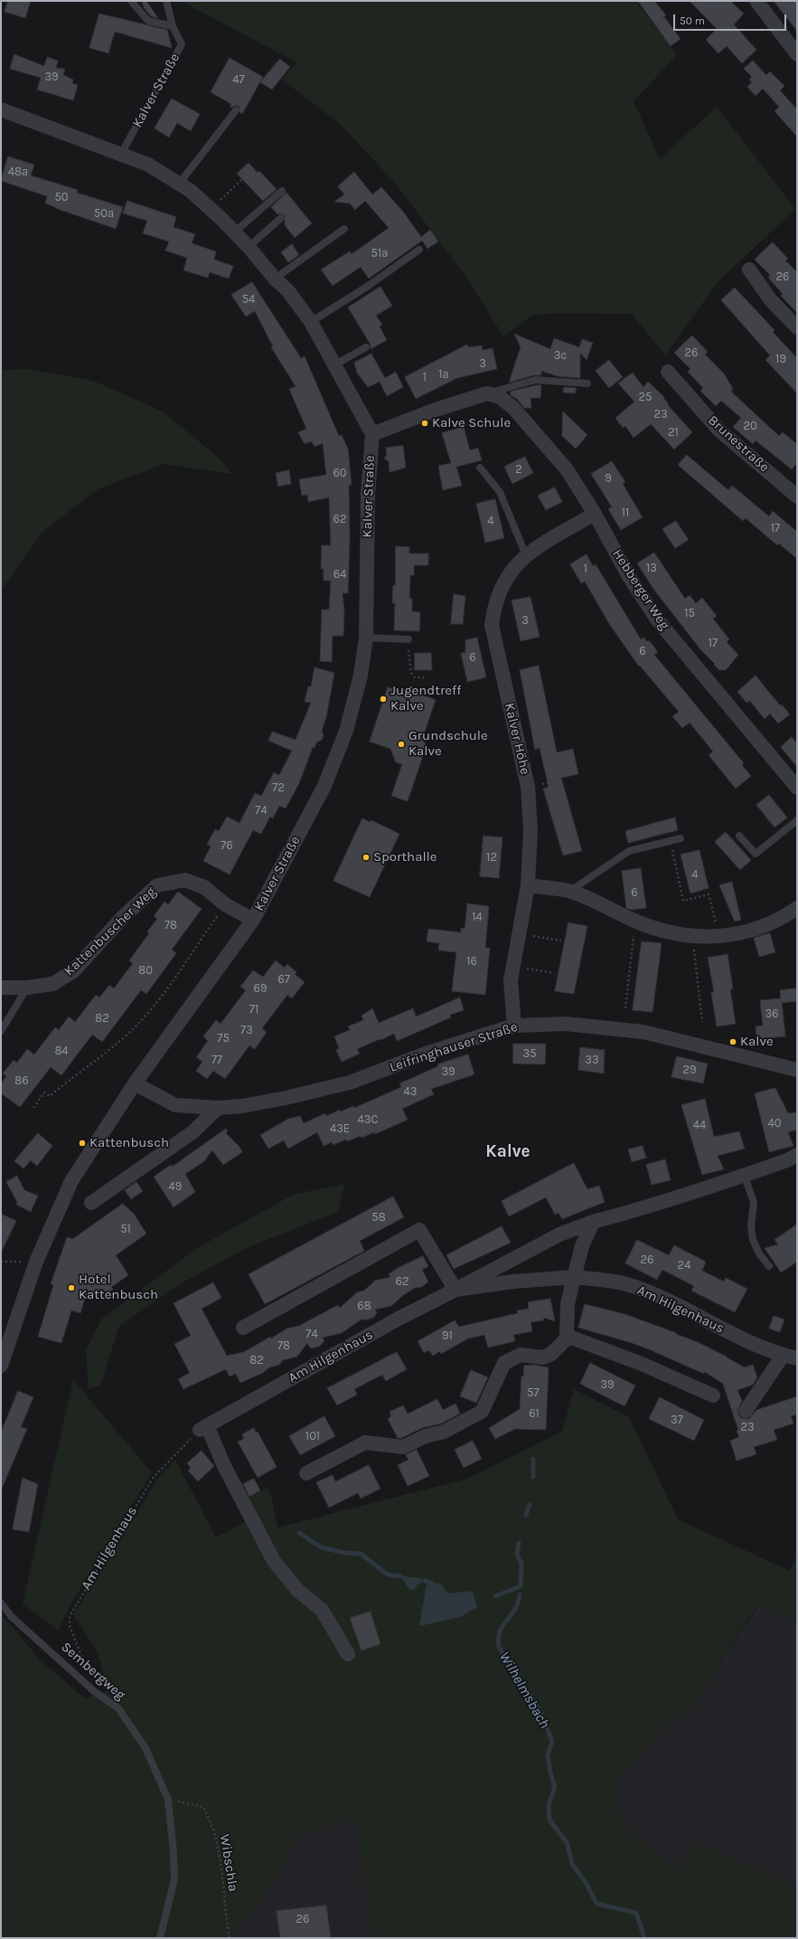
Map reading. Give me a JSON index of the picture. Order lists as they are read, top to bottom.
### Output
{
  "streets": {
    "street": [
      "Kalver Straße",
      "Brunestraße",
      "Hebberger Weg",
      "Kalver Höhe",
      "Kattenbuscher Weg",
      "Leifringhauser Straße",
      "Am Hilgenhaus"
    ],
    "lane": ["Sembergweg"],
    "path": ["Wibschla"]
  },
  "crossings": [
    ["Kalver Straße", "Kattenbuscher Weg"],
    ["Kalver Straße", "Leifringhauser Straße"],
    ["Hebberger Weg", "Kalver Höhe"],
    ["Kalver Höhe", "Leifringhauser Straße"],
    ["Am Hilgenhaus", "Sembergweg"],
    ["Sembergweg", "Wibschla"]
  ],
  "districts": ["Kalve"],
  "water": ["Wilhelmsbach"],
  "places": [
    "Kalve Schule",
    "Jugendtreff Kalve",
    "Grundschule Kalve",
    "Sporthalle",
    "Kalve",
    "Kattenbusch",
    "Hotel Kattenbusch"
  ],
  "house_numbers": [
    "39",
    "47",
    "48a",
    "50",
    "50a",
    "51a",
    "26",
    "54",
    "26",
    "3c",
    "19",
    "3",
    "1a",
    "1",
    "25",
    "23",
    "20",
    "21",
    "2",
    "60",
    "9",
    "11",
    "62",
    "4",
    "17",
    "13",
    "1",
    "64",
    "15",
    "3",
    "17",
    "6",
    "6",
    "72",
    "74",
    "76",
    "12",
    "4",
    "6",
    "14",
    "78",
    "16",
    "80",
    "67",
    "69",
    "71",
    "36",
    "82",
    "73",
    "75",
    "84",
    "35",
    "77",
    "33",
    "29",
    "39",
    "86",
    "43",
    "43C",
    "40",
    "44",
    "43E",
    "49",
    "58",
    "51",
    "26",
    "24",
    "62",
    "68",
    "74",
    "91",
    "78",
    "82",
    "39",
    "57",
    "61",
    "37",
    "23",
    "101",
    "26"
  ],
  "scale_bar": "50 m"
}
